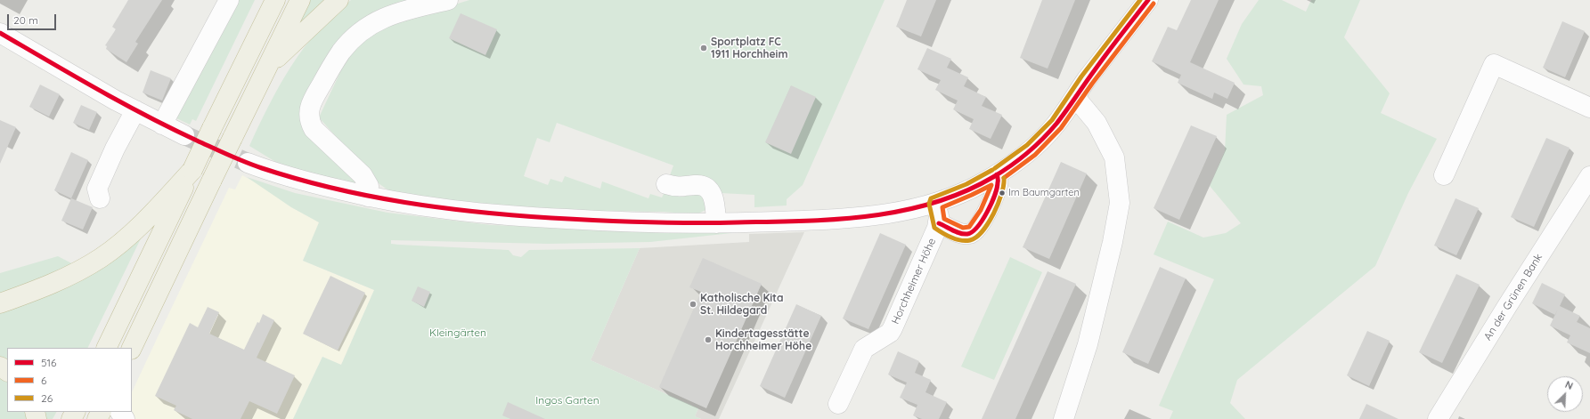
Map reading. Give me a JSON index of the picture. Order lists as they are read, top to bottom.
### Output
{
  "streets": {
    "street": ["Horchheimer Höhe", "An der Grünen Bank"]
  },
  "parks": ["Kleingärten", "Ingos Garten"],
  "places": [
    "Sportplatz FC 1911 Horchheim",
    "Im Baumgarten",
    "Katholische Kita St. Hildegard",
    "Kindertagesstätte Horchheimer Höhe"
  ],
  "lines": ["transit line 516", "transit line 26", "transit line 6"],
  "legend": ["516", "6", "26"],
  "scale_bar": "20 m",
  "north": "top right"
}
